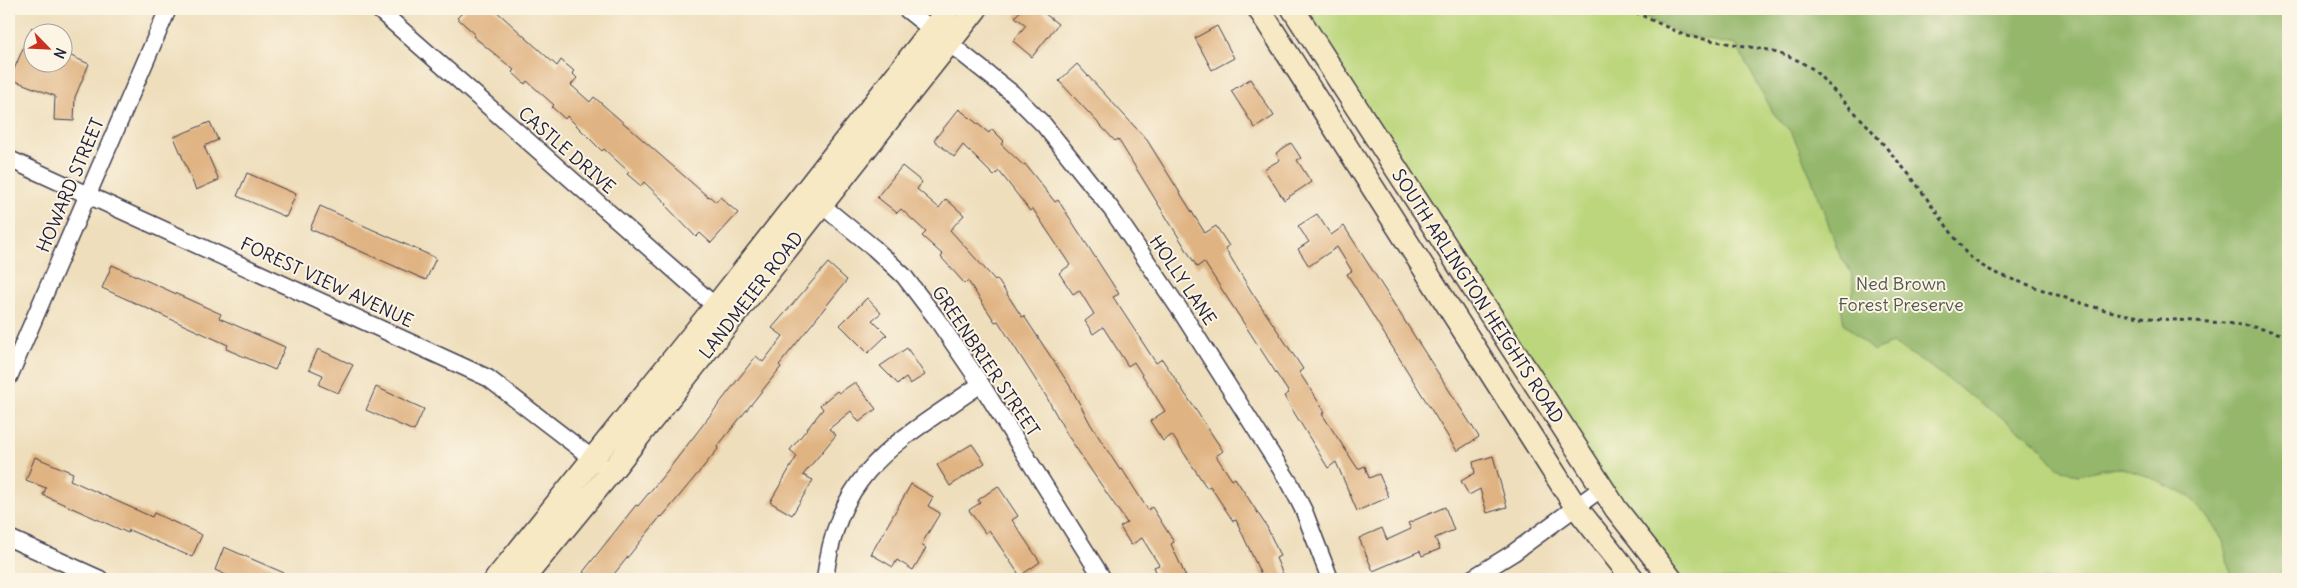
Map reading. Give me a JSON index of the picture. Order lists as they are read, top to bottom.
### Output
{
  "streets": {
    "main road": ["LANDMEIER ROAD", "SOUTH ARLINGTON HEIGHTS ROAD"],
    "street": [
      "CASTLE DRIVE",
      "HOWARD STREET",
      "HOLLY LANE",
      "FOREST VIEW AVENUE",
      "GREENBRIER STREET"
    ]
  },
  "crossings": [
    ["CASTLE DRIVE", "LANDMEIER ROAD"],
    ["HOWARD STREET", "FOREST VIEW AVENUE"],
    ["HOLLY LANE", "LANDMEIER ROAD"],
    ["FOREST VIEW AVENUE", "LANDMEIER ROAD"],
    ["LANDMEIER ROAD", "GREENBRIER STREET"]
  ],
  "parks": ["Ned Brown Forest Preserve"],
  "north": "bottom right"
}
